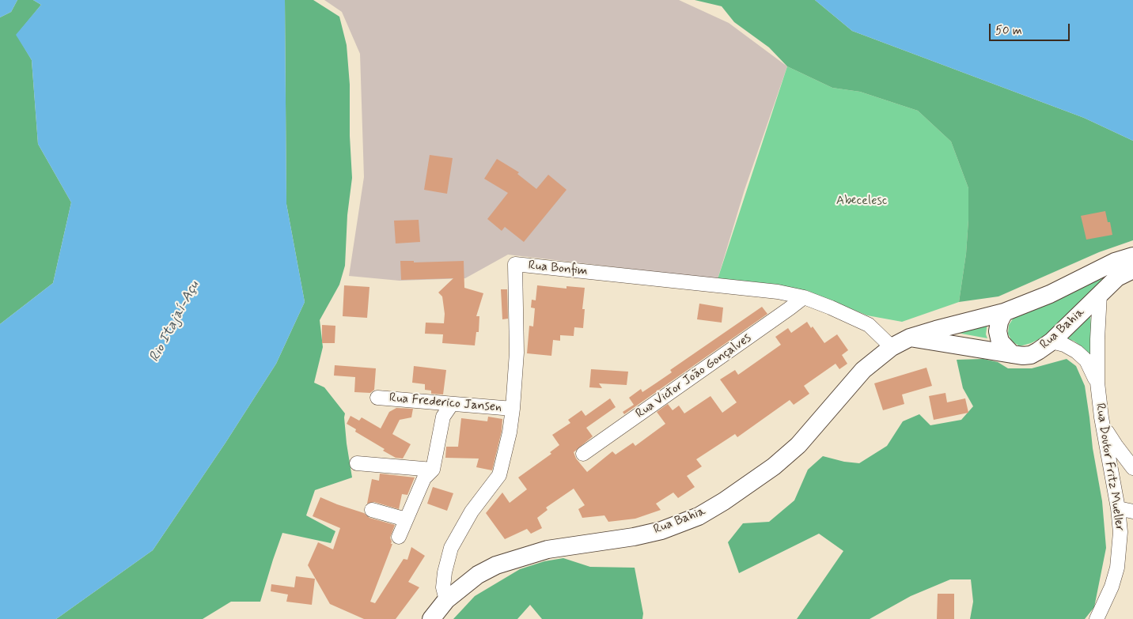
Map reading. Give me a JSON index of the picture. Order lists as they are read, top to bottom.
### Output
{
  "streets": {
    "main road": ["Rua Bahia"],
    "street": [
      "Rua Bonfim",
      "Rua Victor João Gonçalves",
      "Rua Frederico Jansen",
      "Rua Doutor Fritz Mueller"
    ]
  },
  "crossings": [
    ["Rua Bonfim", "Rua Bahia"],
    ["Rua Bonfim", "Rua Victor João Gonçalves"],
    ["Rua Bonfim", "Rua Frederico Jansen"],
    ["Rua Bahia", "Rua Doutor Fritz Mueller"]
  ],
  "water": ["Rio Itajaí-Açu"],
  "parks": ["Abecelesc"],
  "scale_bar": "50 m"
}
